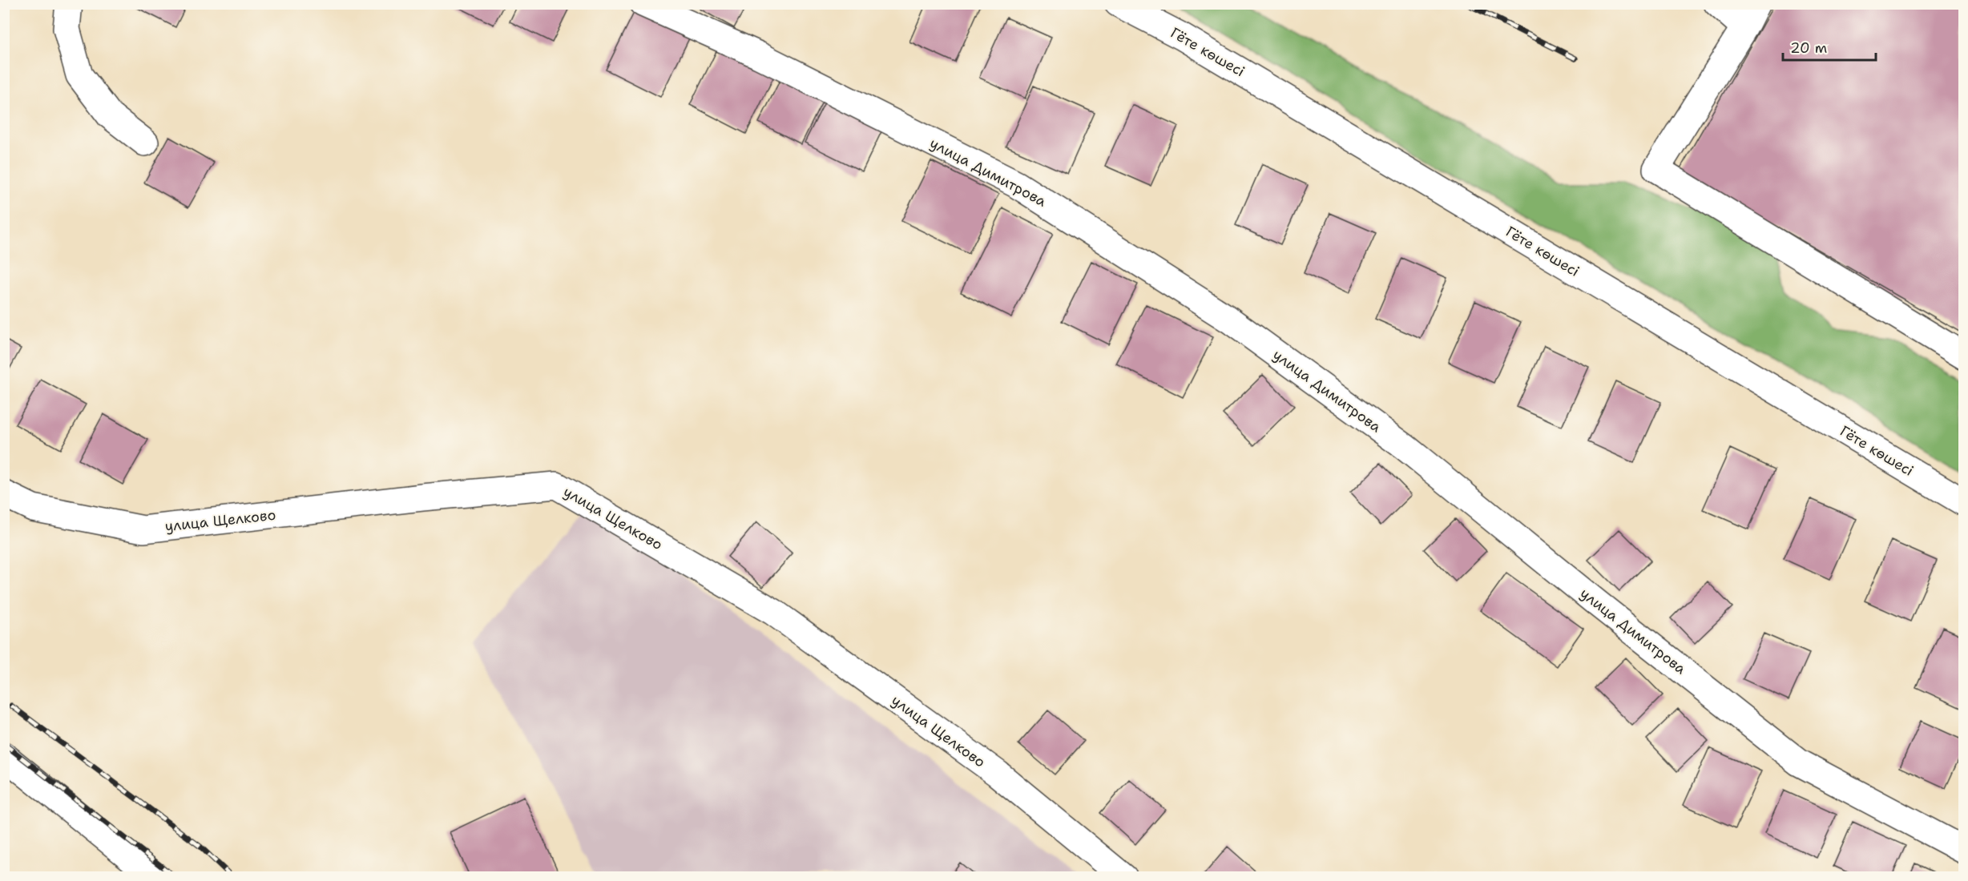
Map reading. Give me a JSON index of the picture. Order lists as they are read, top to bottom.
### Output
{
  "streets": {
    "street": ["Гёте көшесі", "улица Димитрова", "улица Щелково"]
  },
  "scale_bar": "20 m"
}
